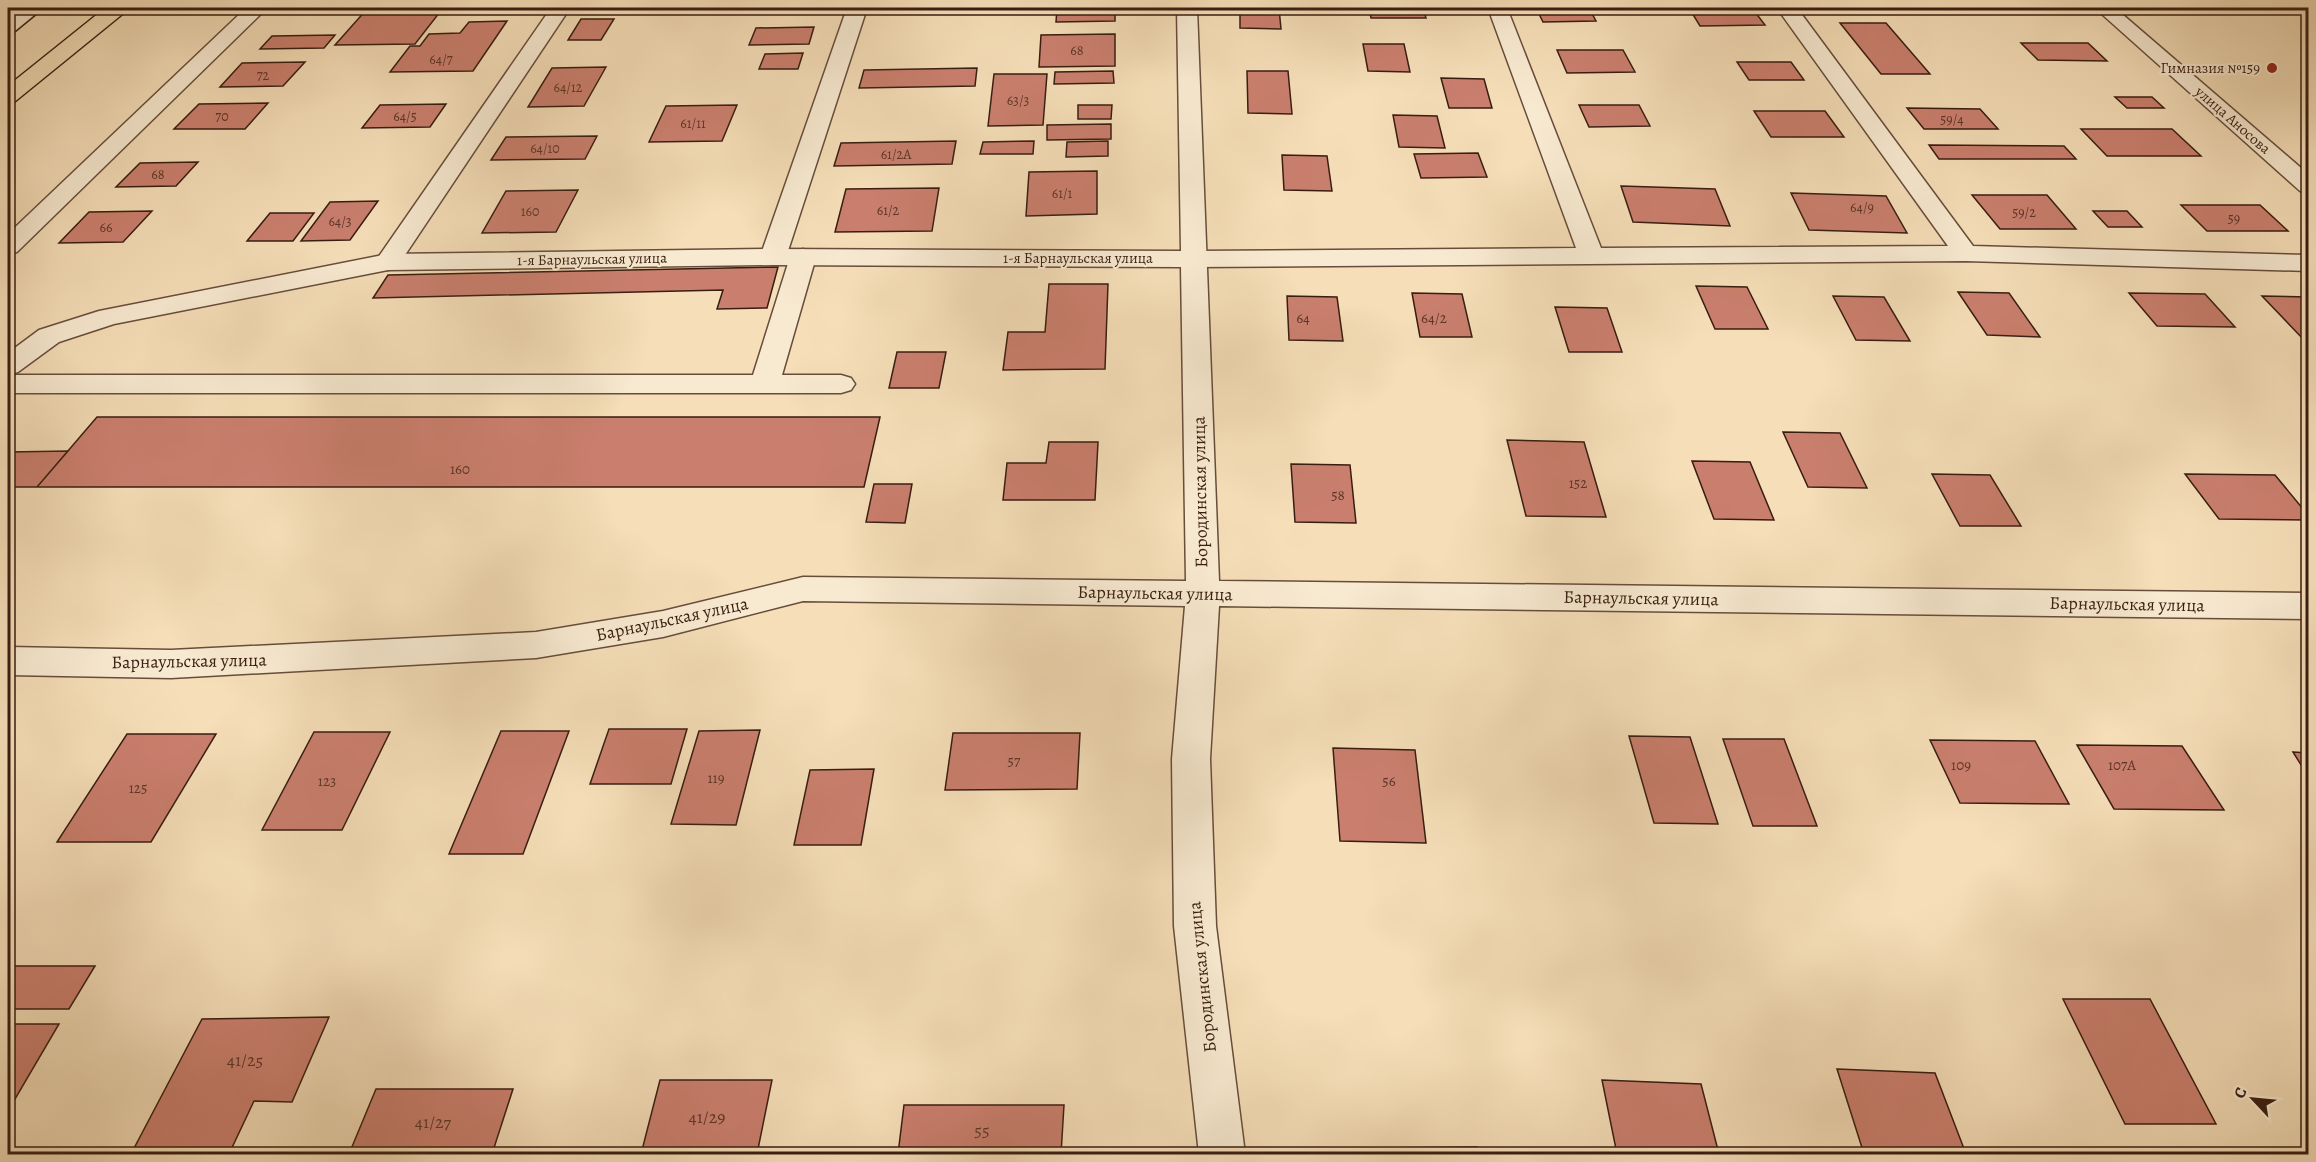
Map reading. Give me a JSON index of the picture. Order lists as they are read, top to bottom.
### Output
{
  "streets": {
    "street": [
      "улица Аносова",
      "1-я Барнаульская улица",
      "Бородинская улица",
      "Барнаульская улица"
    ]
  },
  "crossings": [
    ["1-я Барнаульская улица", "Бородинская улица"],
    ["Бородинская улица", "Барнаульская улица"]
  ],
  "places": ["Гимназия №159"],
  "house_numbers": [
    "68",
    "64/7",
    "72",
    "64/12",
    "63/3",
    "70",
    "64/5",
    "59/4",
    "61/11",
    "64/10",
    "61/2А",
    "68",
    "61/1",
    "64/9",
    "61/2",
    "160",
    "59/2",
    "59",
    "64/3",
    "66",
    "64",
    "64/2",
    "160",
    "152",
    "58",
    "57",
    "109",
    "107А",
    "119",
    "123",
    "56",
    "125",
    "41/25",
    "41/29",
    "41/27",
    "55"
  ],
  "north": "top left"
}
